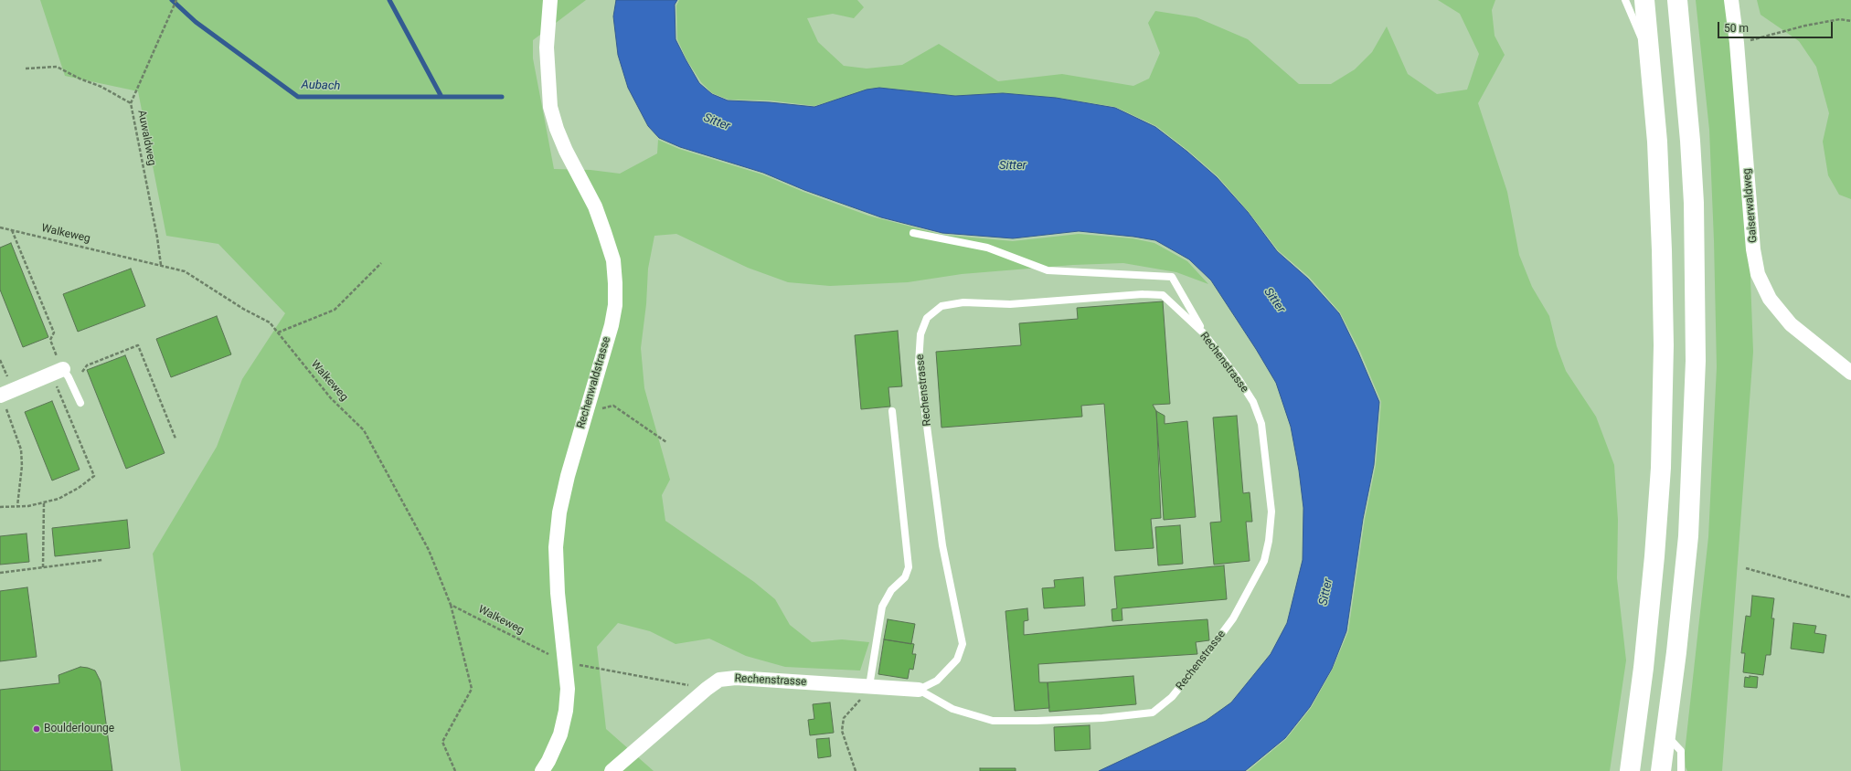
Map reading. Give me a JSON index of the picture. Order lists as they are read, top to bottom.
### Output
{
  "streets": {
    "street": ["Gaiserwaldweg", "Rechenstrasse", "Rechenwaldstrasse"],
    "path": ["Auwaldweg", "Walkeweg"]
  },
  "crossings": [
    ["Auwaldweg", "Walkeweg"]
  ],
  "water": ["Aubach", "Sitter"],
  "places": ["Boulderlounge"],
  "scale_bar": "50 m"
}
